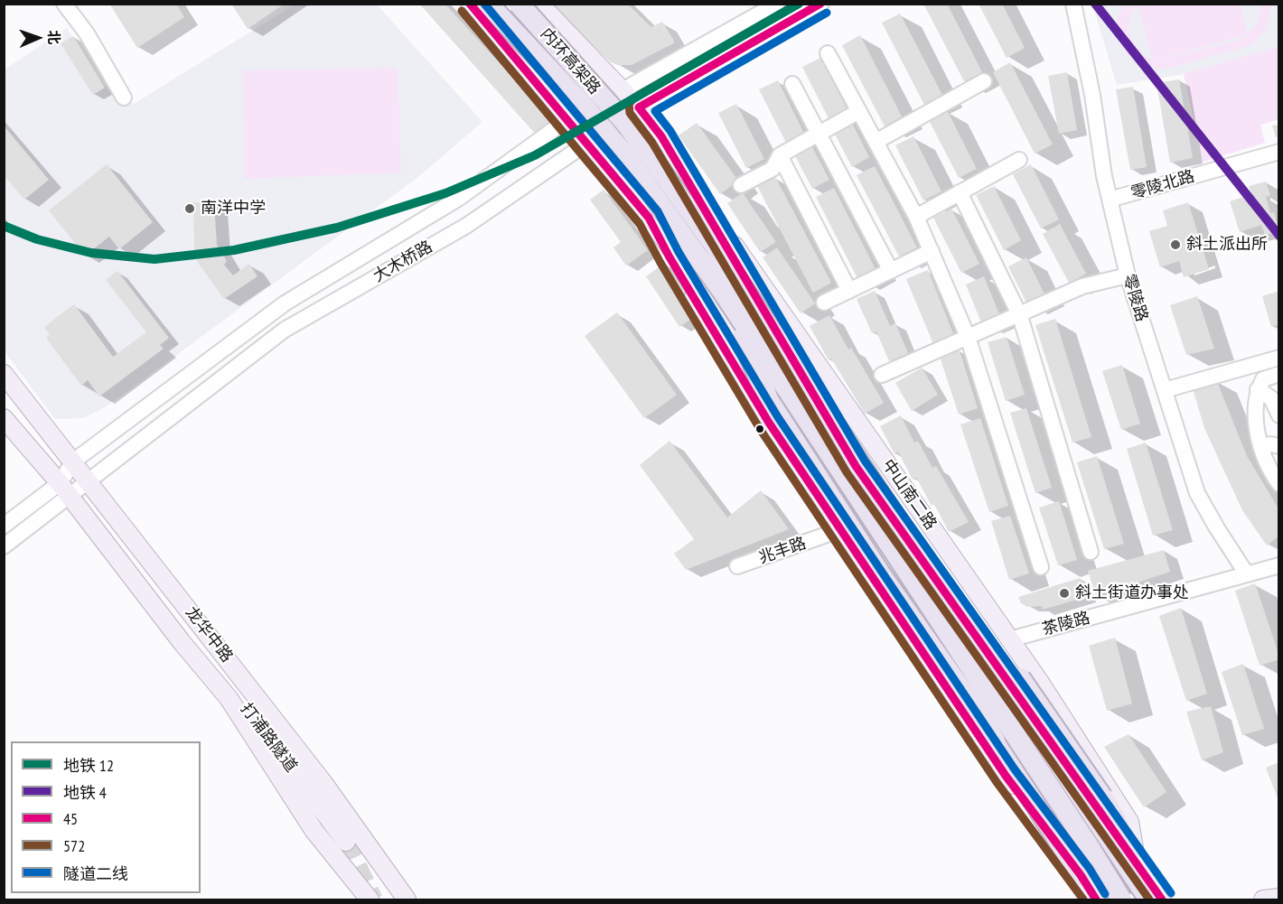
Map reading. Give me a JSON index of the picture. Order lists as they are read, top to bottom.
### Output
{
  "streets": {
    "highway": ["内环高架路"],
    "main road": ["中山南二路", "龙华中路", "打浦路隧道"],
    "street": [
      "零陵北路",
      "大木桥路",
      "零陵路",
      "兆丰路",
      "茶陵路"
    ]
  },
  "crossings": [
    ["零陵北路", "零陵路"],
    ["大木桥路", "中山南二路"],
    ["大木桥路", "龙华中路"],
    ["零陵路", "茶陵路"],
    ["中山南二路", "兆丰路"],
    ["中山南二路", "茶陵路"],
    ["龙华中路", "打浦路隧道"]
  ],
  "places": ["南洋中学", "斜土派出所", "斜土街道办事处"],
  "lines": [
    "metro line 12",
    "metro line 4",
    "transit line 45",
    "transit line 572",
    "transit line 隧道二线"
  ],
  "legend": [
    "地铁 12",
    "地铁 4",
    "45",
    "572",
    "隧道二线"
  ],
  "north": "right"
}
